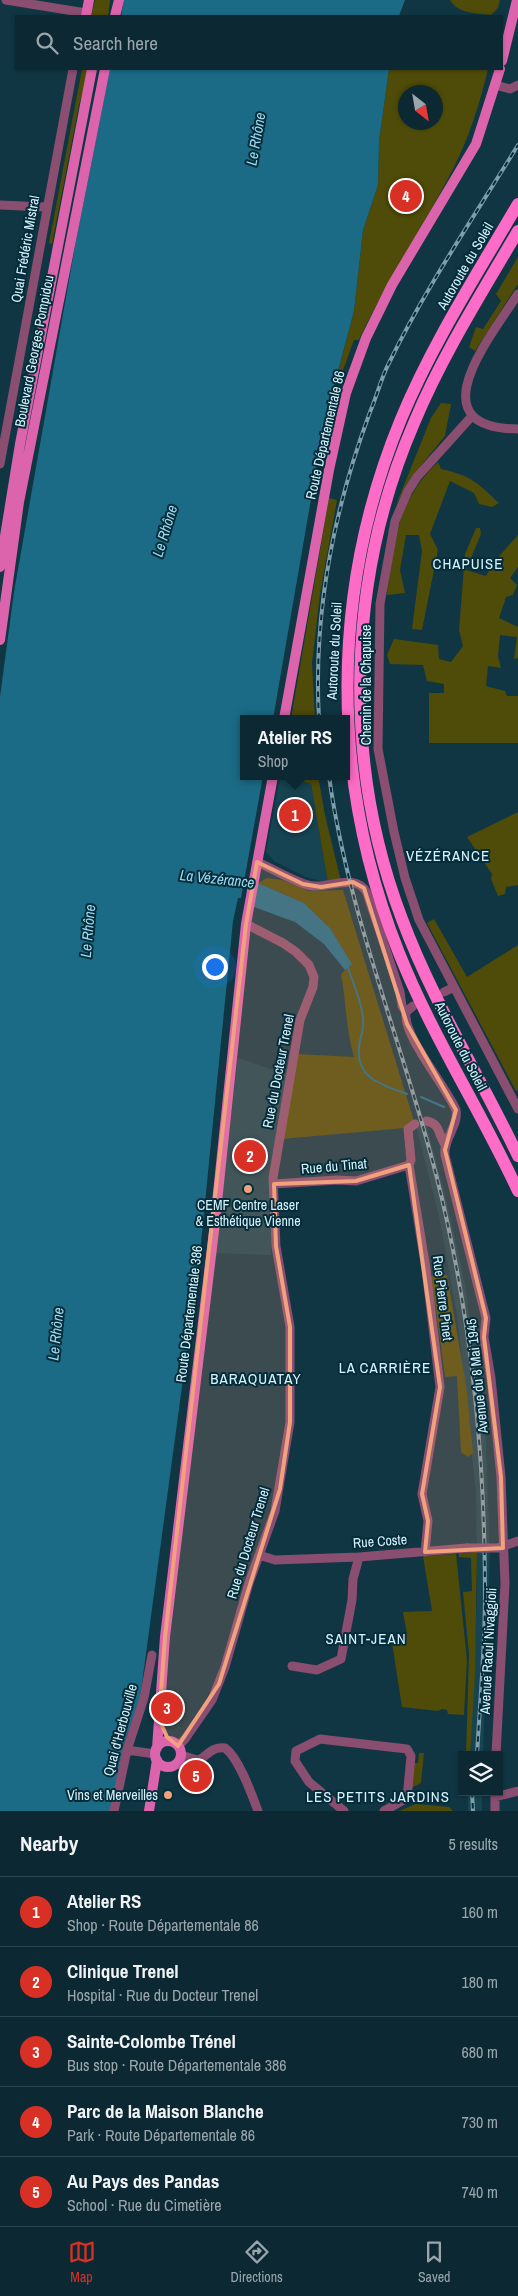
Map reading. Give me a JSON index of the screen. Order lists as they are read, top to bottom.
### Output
{
  "streets": {
    "highway": ["Autoroute du Soleil"],
    "main road": ["Boulevard Georges Pompidou", "Route Départementale 86", "Route Départementale 386"],
    "street": [
      "Quai Frédéric Mistral",
      "Chemin de la Chapuise",
      "Rue du Docteur Trenel",
      "Rue du Tinat",
      "Rue Pierre Pinet",
      "Avenue du 8 Mai 1945",
      "Rue Coste",
      "Avenue Raoul Nivaggioli",
      "Quai d'Herbouville"
    ]
  },
  "crossings": [
    ["Rue du Docteur Trenel", "Rue du Tinat"],
    ["Rue du Docteur Trenel", "Route Départementale 386"],
    ["Rue du Docteur Trenel", "Rue Coste"],
    ["Rue du Tinat", "Rue Pierre Pinet"],
    ["Rue Pierre Pinet", "Rue Coste"],
    ["Avenue du 8 Mai 1945", "Rue Coste"],
    ["Avenue du 8 Mai 1945", "Avenue Raoul Nivaggioli"],
    ["Rue Coste", "Avenue Raoul Nivaggioli"]
  ],
  "districts": [
    "CHAPUISE",
    "VÉZÉRANCE",
    "LA CARRIÈRE",
    "BARAQUATAY",
    "SAINT-JEAN",
    "LES PETITS JARDINS"
  ],
  "water": ["Le Rhône", "La Vézérance"],
  "places": ["CEMF Centre Laser & Esthétique Vienne", "Vins et Merveilles"],
  "north": "bottom right",
  "page": {
    "search": "Search here",
    "pins": [
      "4",
      "1",
      "2",
      "3",
      "5"
    ],
    "popup": ["Atelier RS", "Shop"],
    "heading": ["Nearby", "5 results"],
    "list": [
      {
        "mark": "1",
        "name": "Atelier RS",
        "note": "Shop · Route Départementale 86",
        "value": "160 m"
      },
      {
        "mark": "2",
        "name": "Clinique Trenel",
        "note": "Hospital · Rue du Docteur Trenel",
        "value": "180 m"
      },
      {
        "mark": "3",
        "name": "Sainte-Colombe Trénel",
        "note": "Bus stop · Route Départementale 386",
        "value": "680 m"
      },
      {
        "mark": "4",
        "name": "Parc de la Maison Blanche",
        "note": "Park · Route Départementale 86",
        "value": "730 m"
      },
      {
        "mark": "5",
        "name": "Au Pays des Pandas",
        "note": "School · Rue du Cimetière",
        "value": "740 m"
      }
    ],
    "nav": ["Map", "Directions", "Saved"]
  }
}
